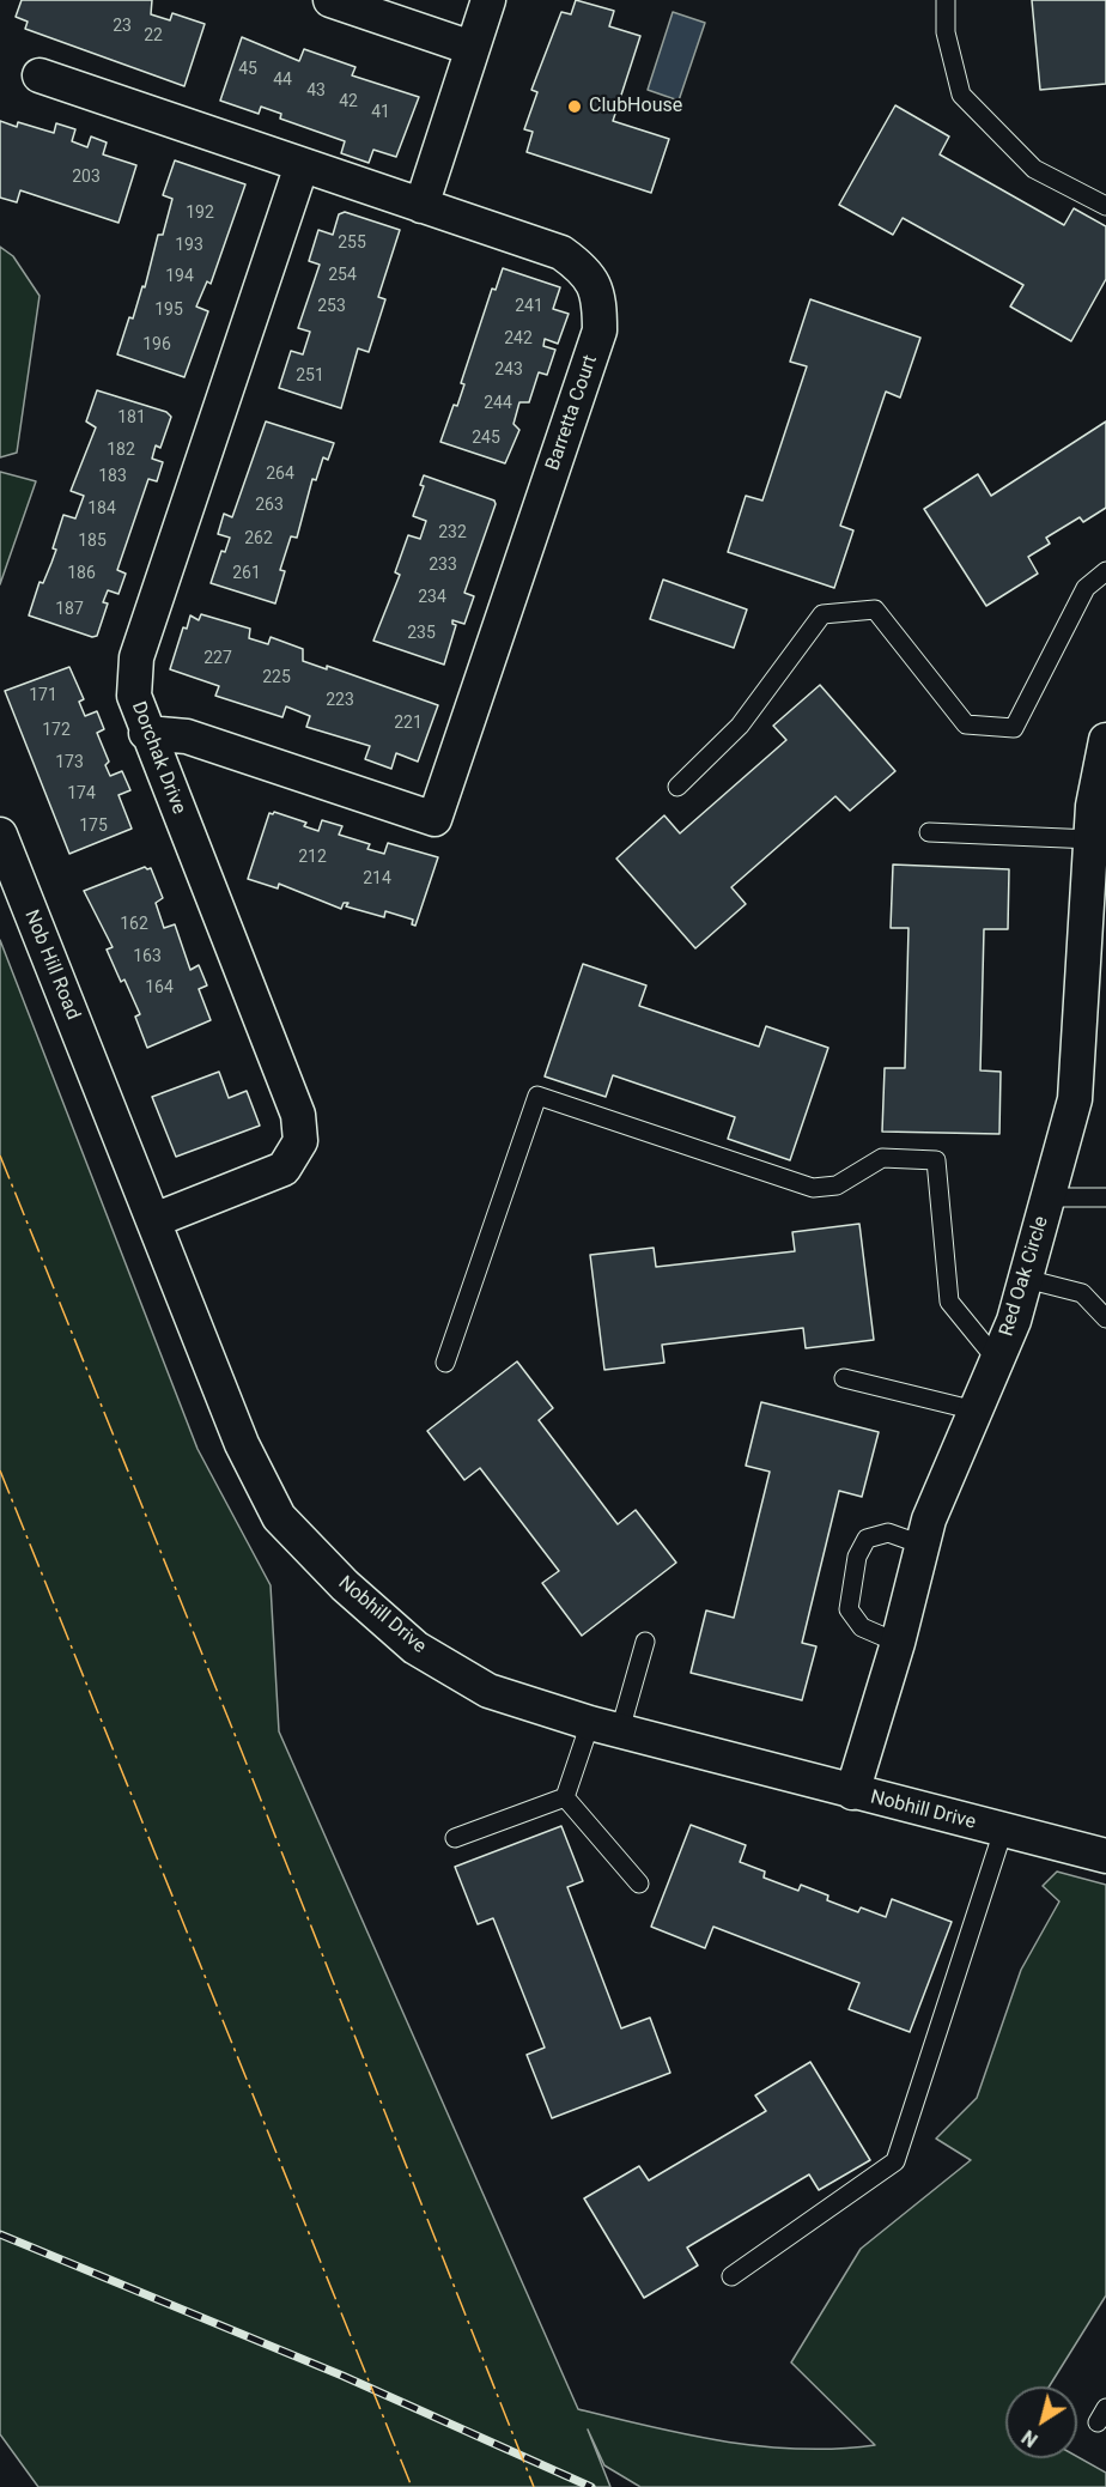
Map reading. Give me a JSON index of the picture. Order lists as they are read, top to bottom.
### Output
{
  "streets": {
    "street": [
      "Barretta Court",
      "Dorchak Drive",
      "Nob Hill Road",
      "Red Oak Circle",
      "Nobhill Drive"
    ]
  },
  "crossings": [
    ["Barretta Court", "Dorchak Drive"],
    ["Dorchak Drive", "Nobhill Drive"],
    ["Nob Hill Road", "Nobhill Drive"],
    ["Red Oak Circle", "Nobhill Drive"]
  ],
  "places": ["ClubHouse"],
  "house_numbers": [
    "23",
    "22",
    "45",
    "44",
    "43",
    "42",
    "41",
    "203",
    "192",
    "255",
    "193",
    "254",
    "194",
    "253",
    "241",
    "195",
    "242",
    "196",
    "243",
    "251",
    "244",
    "181",
    "245",
    "182",
    "264",
    "183",
    "263",
    "184",
    "232",
    "262",
    "185",
    "233",
    "186",
    "261",
    "234",
    "187",
    "235",
    "227",
    "225",
    "171",
    "223",
    "221",
    "172",
    "173",
    "174",
    "175",
    "212",
    "214",
    "162",
    "163",
    "164"
  ],
  "north": "bottom left"
}
